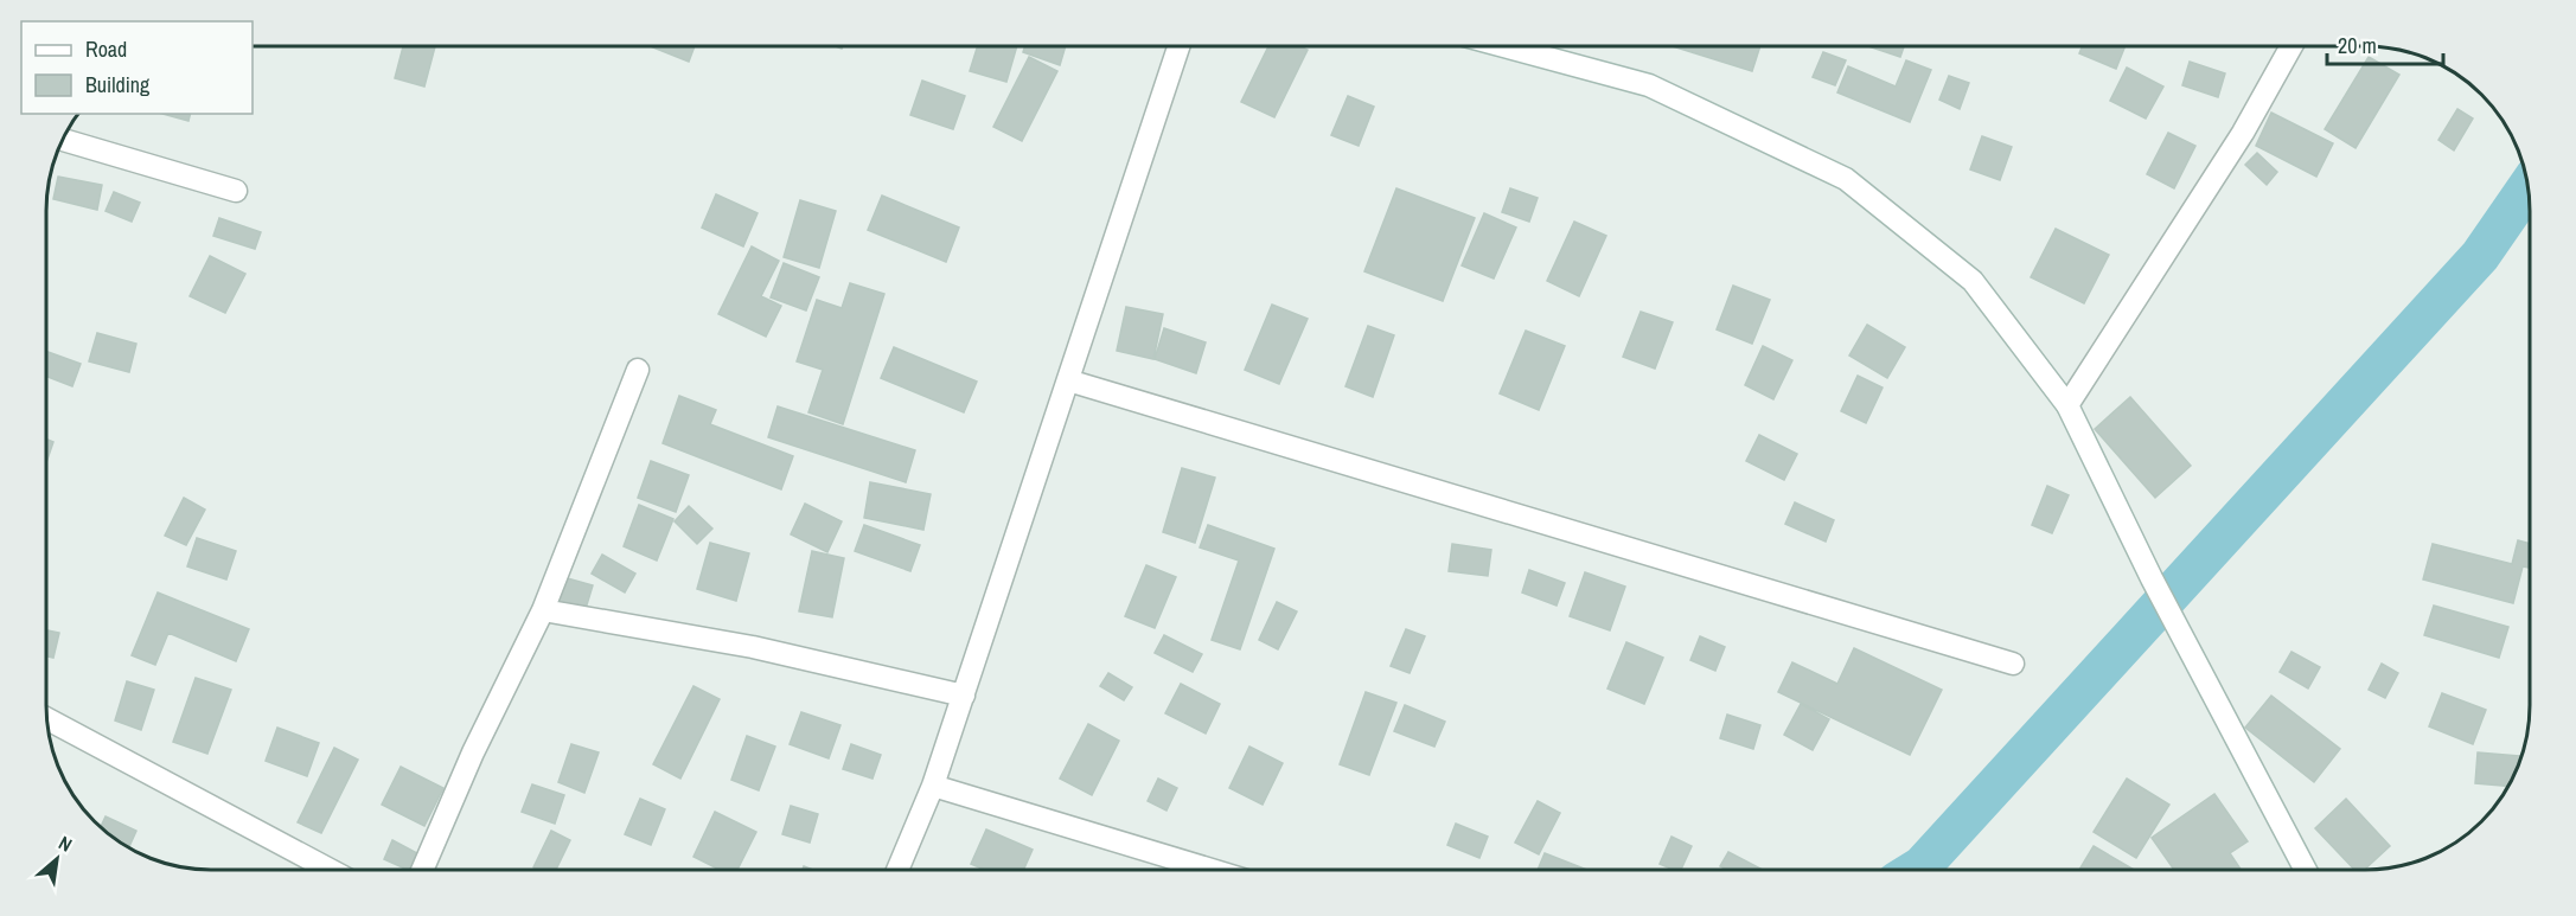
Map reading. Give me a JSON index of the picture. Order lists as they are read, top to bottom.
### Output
{
  "legend": ["Road", "Building"],
  "scale_bar": "20 m",
  "north": "top right"
}
